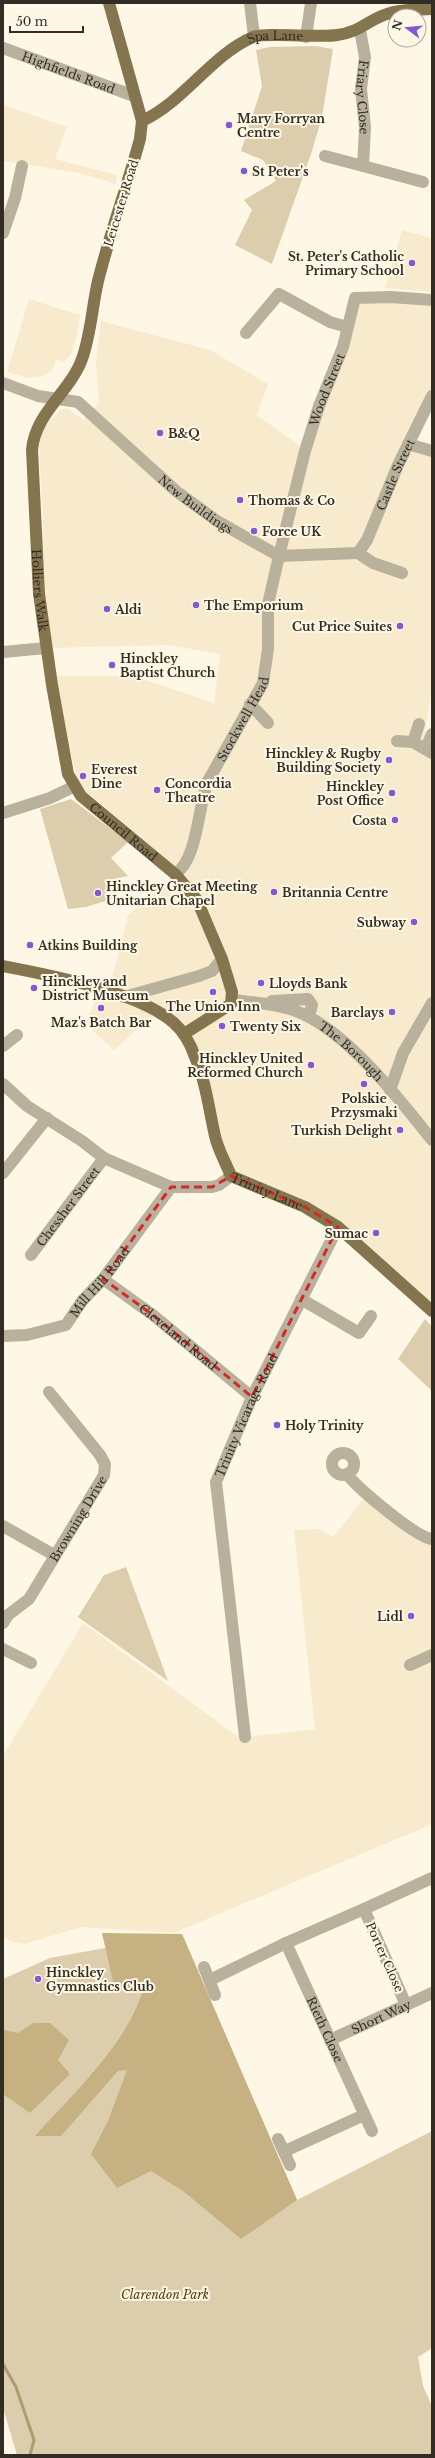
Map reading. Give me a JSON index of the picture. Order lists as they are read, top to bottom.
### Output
{
  "streets": {
    "main road": [
      "Spa Lane",
      "Leicester Road",
      "Holliers Walk",
      "Council Road",
      "Trinity Lane"
    ],
    "street": [
      "Highfields Road",
      "Friary Close",
      "Wood Street",
      "Castle Street",
      "New Buildings",
      "Stockwell Head",
      "The Borough",
      "Chessher Street",
      "Mill Hill Road",
      "Cleveland Road",
      "Trinity Vicarage Road",
      "Browning Drive",
      "Porter Close",
      "Short Way",
      "Rieth Close"
    ]
  },
  "crossings": [
    ["Spa Lane", "Friary Close"],
    ["Spa Lane", "Leicester Road"],
    ["Highfields Road", "Leicester Road"],
    ["Leicester Road", "New Buildings"],
    ["Leicester Road", "Holliers Walk"],
    ["Wood Street", "New Buildings"],
    ["Wood Street", "Stockwell Head"],
    ["New Buildings", "Holliers Walk"],
    ["New Buildings", "Stockwell Head"],
    ["Holliers Walk", "Council Road"],
    ["Stockwell Head", "Council Road"],
    ["Trinity Lane", "Chessher Street"],
    ["Trinity Lane", "Mill Hill Road"],
    ["Trinity Lane", "Trinity Vicarage Road"],
    ["Mill Hill Road", "Cleveland Road"],
    ["Cleveland Road", "Trinity Vicarage Road"],
    ["Porter Close", "Short Way"],
    ["Porter Close", "Rieth Close"],
    ["Short Way", "Rieth Close"]
  ],
  "parks": ["Clarendon Park"],
  "places": [
    "Mary Forryan Centre",
    "St Peter's",
    "St. Peter's Catholic Primary School",
    "B&Q",
    "Thomas & Co",
    "Force UK",
    "The Emporium",
    "Aldi",
    "Cut Price Suites",
    "Hinckley Baptist Church",
    "Hinckley & Rugby Building Society",
    "Everest Dine",
    "Concordia Theatre",
    "Hinckley Post Office",
    "Costa",
    "Britannia Centre",
    "Hinckley Great Meeting Unitarian Chapel",
    "Subway",
    "Atkins Building",
    "Lloyds Bank",
    "Hinckley and District Museum",
    "The Union Inn",
    "Maz's Batch Bar",
    "Barclays",
    "Twenty Six",
    "Hinckley United Reformed Church",
    "Polskie Przysmaki",
    "Turkish Delight",
    "Sumac",
    "Holy Trinity",
    "Lidl",
    "Hinckley Gymnastics Club"
  ],
  "scale_bar": "50 m",
  "north": "left"
}
